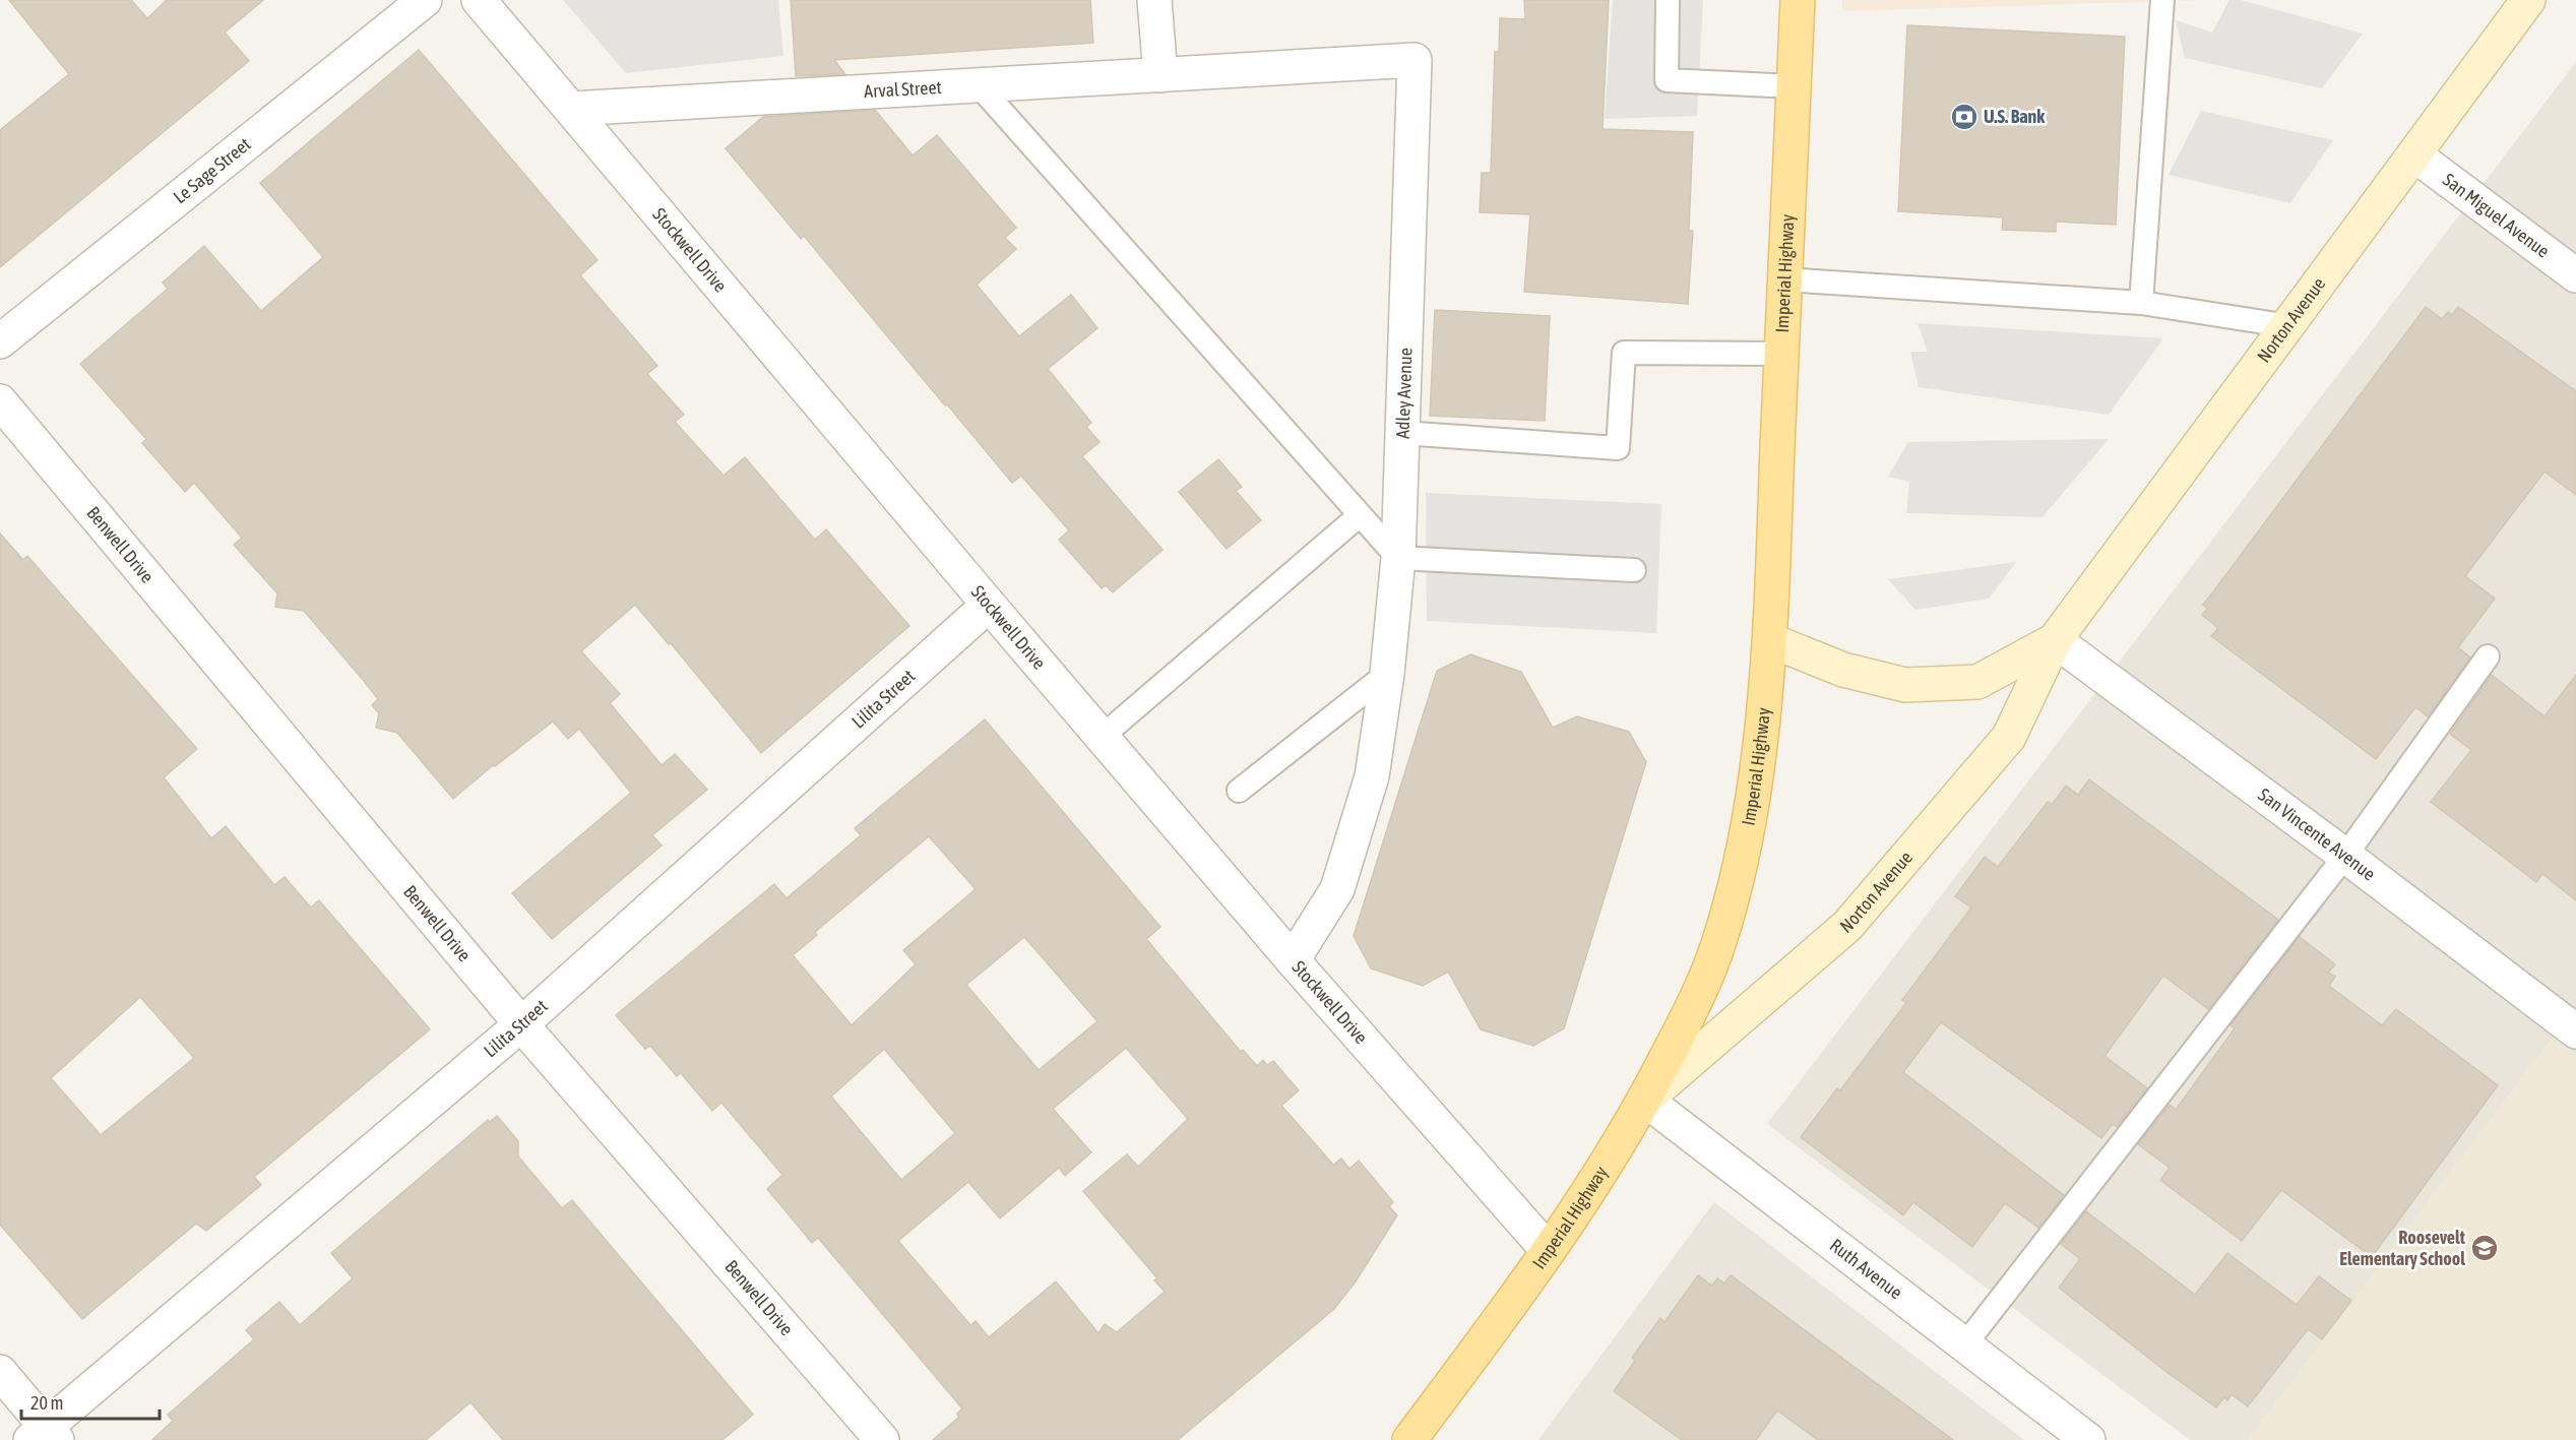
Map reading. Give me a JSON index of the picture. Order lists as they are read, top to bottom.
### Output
{
  "streets": {
    "main road": ["Imperial Highway"],
    "street": [
      "Arval Street",
      "Le Sage Street",
      "San Miguel Avenue",
      "Stockwell Drive",
      "Norton Avenue",
      "Adley Avenue",
      "Benwell Drive",
      "Lilita Street",
      "San Vincente Avenue",
      "Ruth Avenue"
    ]
  },
  "crossings": [
    ["Arval Street", "Stockwell Drive"],
    ["Arval Street", "Adley Avenue"],
    ["San Miguel Avenue", "Norton Avenue"],
    ["Stockwell Drive", "Imperial Highway"],
    ["Stockwell Drive", "Adley Avenue"],
    ["Stockwell Drive", "Lilita Street"],
    ["Imperial Highway", "Norton Avenue"],
    ["Imperial Highway", "Ruth Avenue"],
    ["Norton Avenue", "San Vincente Avenue"],
    ["Norton Avenue", "Ruth Avenue"],
    ["Benwell Drive", "Lilita Street"]
  ],
  "places": {
    "bank": ["U.S. Bank"],
    "school or university": ["Roosevelt Elementary School"]
  },
  "scale_bar": "20 m"
}
